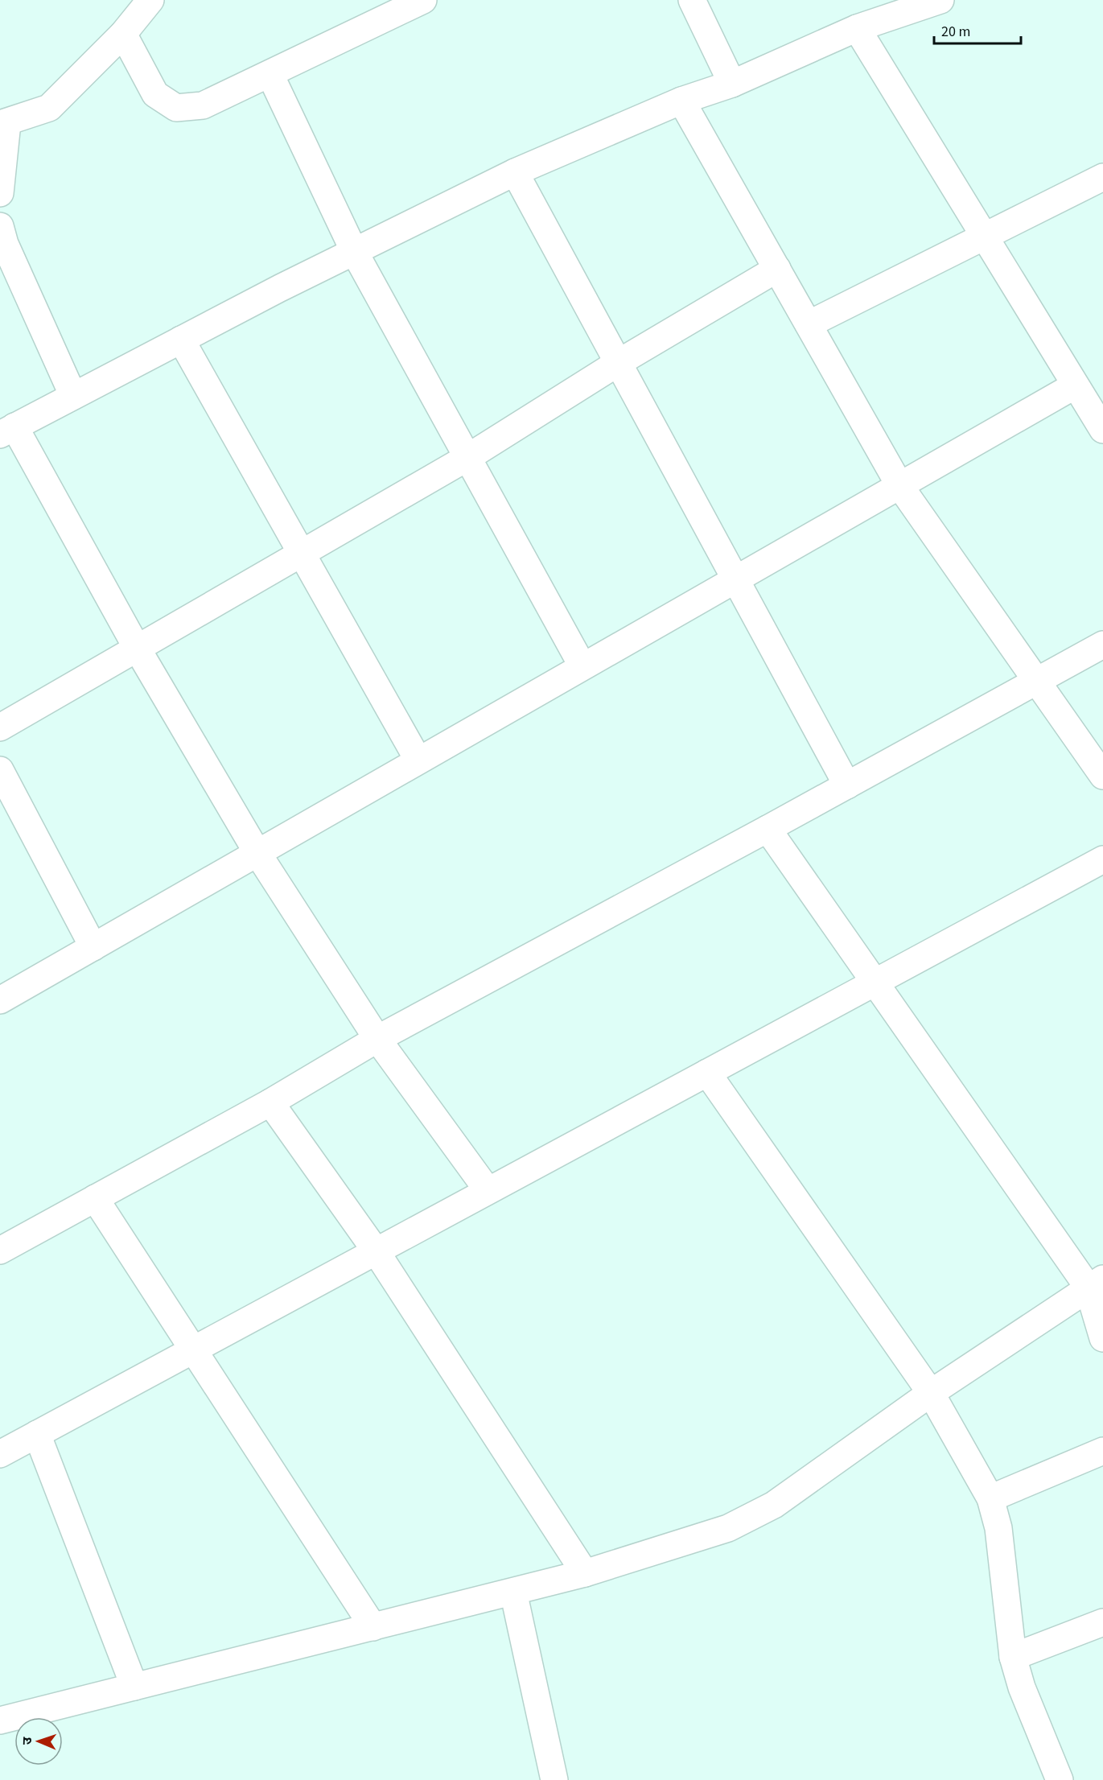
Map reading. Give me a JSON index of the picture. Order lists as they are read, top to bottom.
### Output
{
  "scale_bar": "20 m",
  "north": "left"
}
